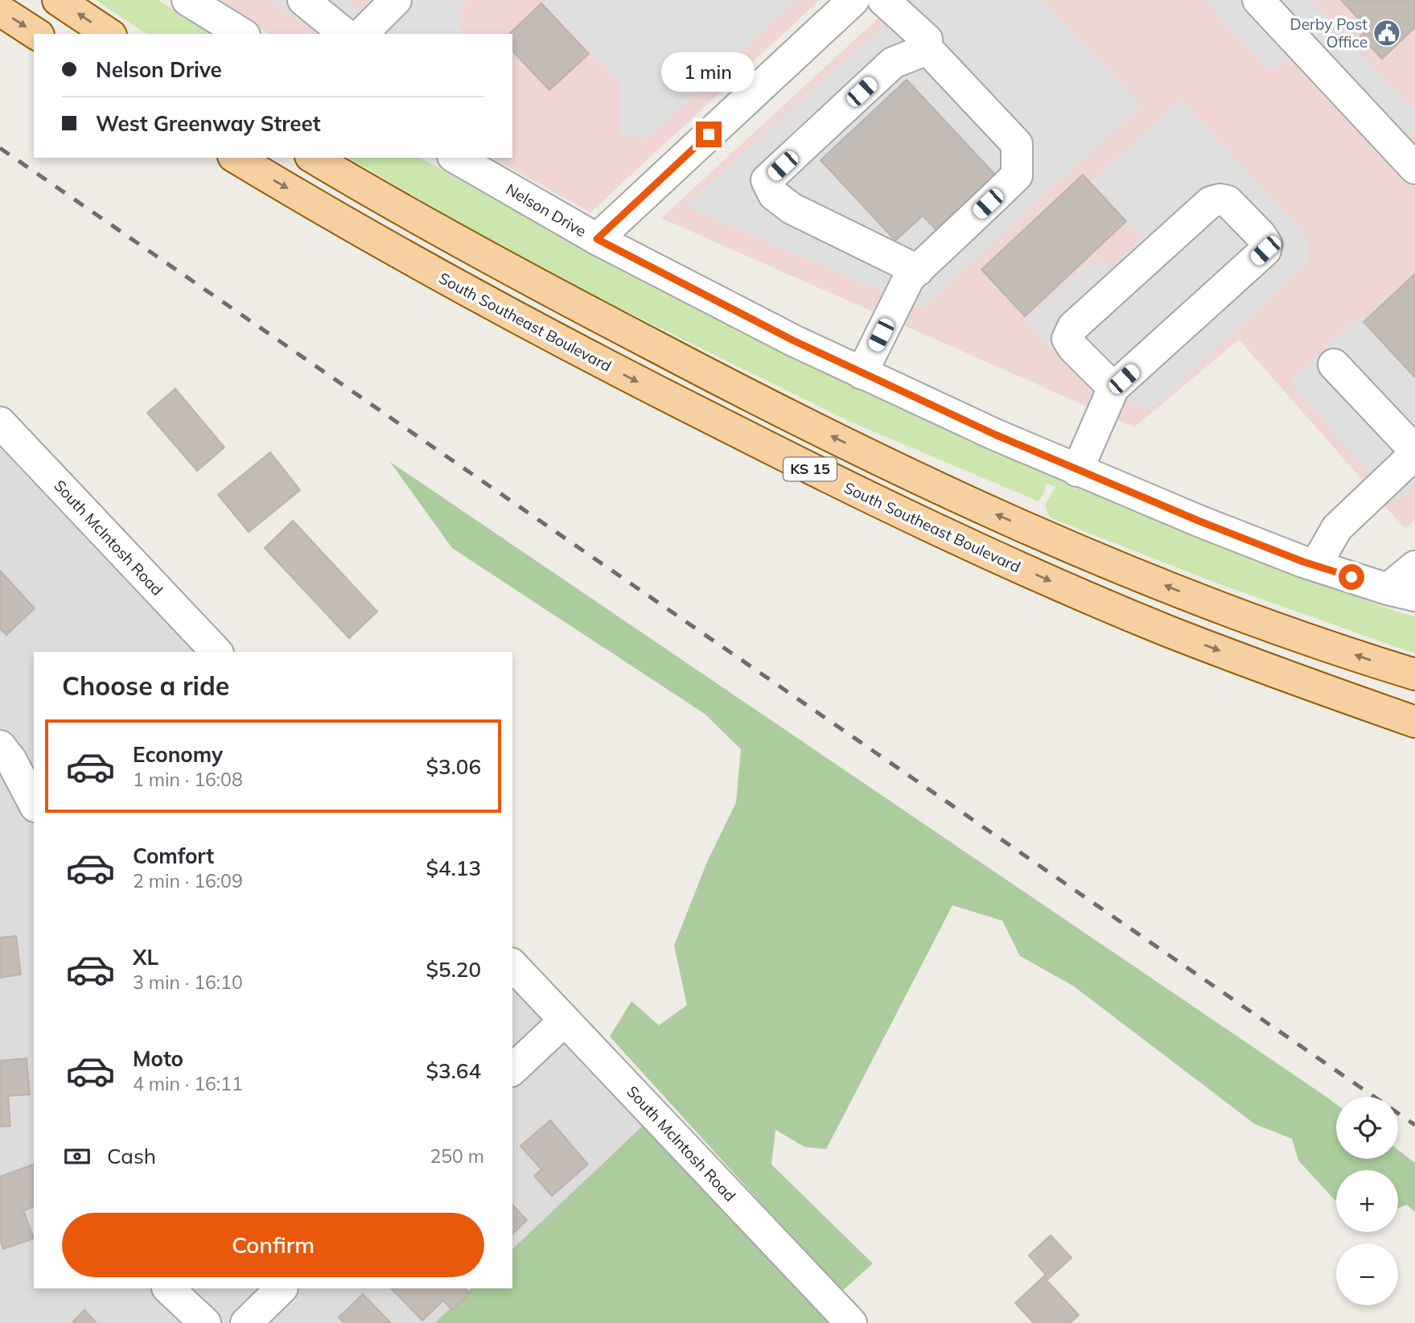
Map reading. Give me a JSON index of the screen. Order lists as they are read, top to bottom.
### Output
{
  "streets": {
    "main road": ["South Southeast Boulevard", "KS 15"],
    "street": ["Nelson Drive", "South McIntosh Road"]
  },
  "places": {
    "public building": ["Derby Post Office"]
  },
  "page": {
    "banner": ["Nelson Drive", "West Greenway Street"],
    "bubble": "1 min",
    "heading": "Choose a ride",
    "list": [
      {
        "name": "Economy",
        "note": "1 min · 16:08",
        "value": "$3.06"
      },
      {
        "name": "Comfort",
        "note": "2 min · 16:09",
        "value": "$4.13"
      },
      {
        "name": "XL",
        "note": "3 min · 16:10",
        "value": "$5.20"
      },
      {
        "name": "Moto",
        "note": "4 min · 16:11",
        "value": "$3.64"
      }
    ],
    "map_buttons": ["+", "−"],
    "pay": ["Cash", "250 m"],
    "buttons": "Confirm"
  }
}
